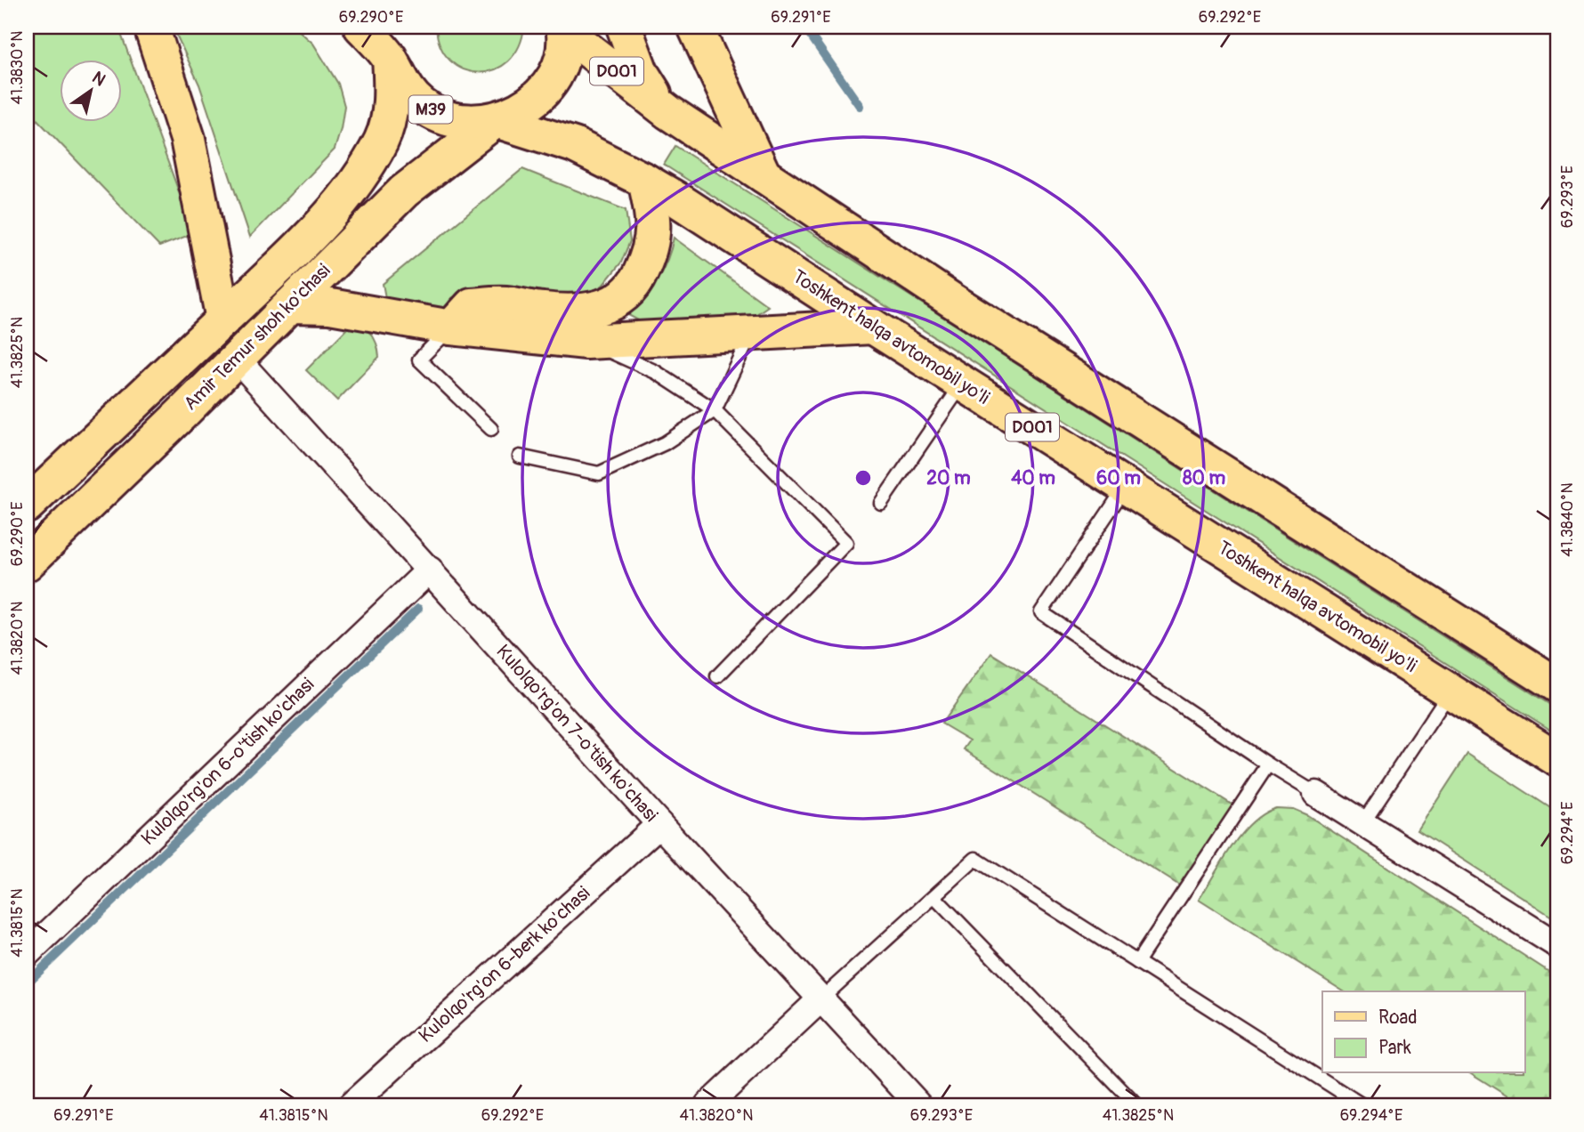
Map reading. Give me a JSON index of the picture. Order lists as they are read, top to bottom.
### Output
{
  "streets": {
    "main road": [
      "D001",
      "M39",
      "Amir Temur shoh ko'chasi",
      "Toshkent halqa avtomobil yo'li"
    ],
    "street": ["Kulolqo'rg'on 7-o'tish ko'chasi", "Kulolqo'rg'on 6-o'tish ko'chasi", "Kulolqo'rg'on 6-berk ko'chasi"]
  },
  "crossings": [
    ["Amir Temur shoh ko'chasi", "Toshkent halqa avtomobil yo'li"],
    ["Amir Temur shoh ko'chasi", "Kulolqo'rg'on 7-o'tish ko'chasi"],
    ["Kulolqo'rg'on 7-o'tish ko'chasi", "Kulolqo'rg'on 6-o'tish ko'chasi"],
    ["Kulolqo'rg'on 7-o'tish ko'chasi", "Kulolqo'rg'on 6-berk ko'chasi"]
  ],
  "legend": ["Road", "Park"],
  "north": "top right",
  "coordinates": [
    "69.290°E",
    "69.291°E",
    "69.292°E",
    "41.3830°N",
    "69.293°E",
    "41.3825°N",
    "41.3840°N",
    "41.3820°N",
    "69.294°E",
    "41.3815°N"
  ],
  "rings": [
    "20 m",
    "40 m",
    "60 m",
    "80 m"
  ]
}
